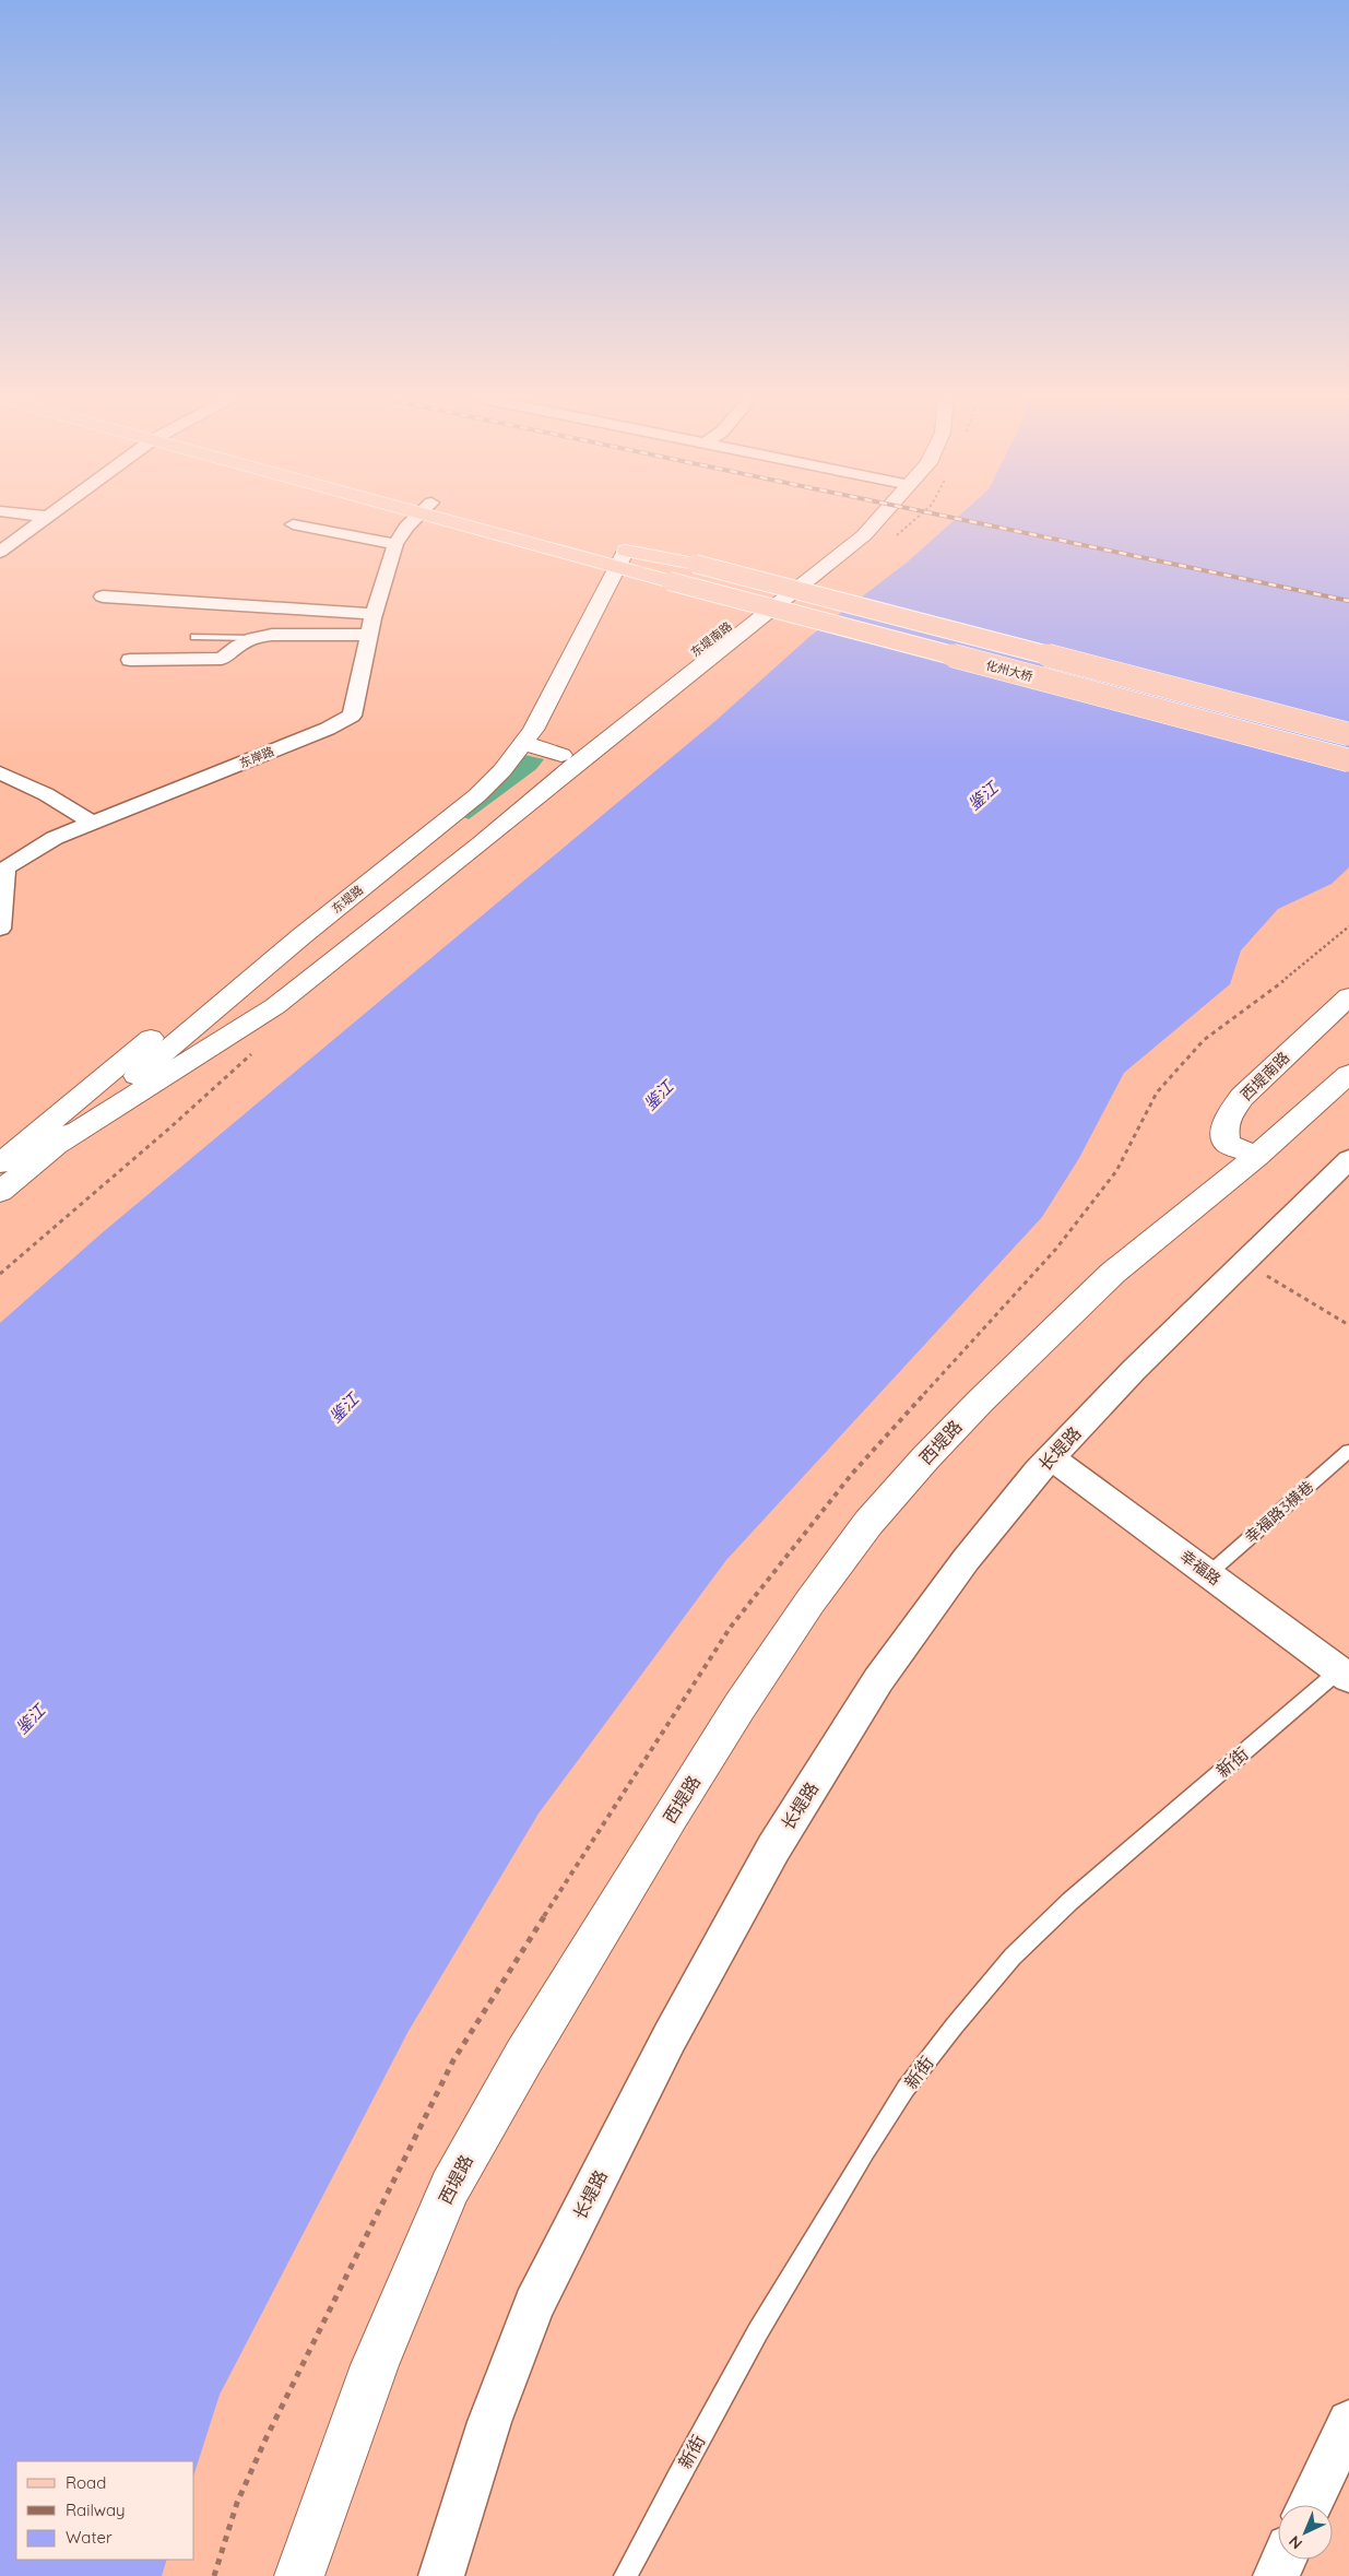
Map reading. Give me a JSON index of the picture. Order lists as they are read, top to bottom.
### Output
{
  "streets": {
    "main road": [
      "东堤南路",
      "化州大桥",
      "东堤路",
      "西堤南路",
      "西堤路"
    ],
    "street": ["东岸路", "长堤路", "幸福路"],
    "lane": ["幸福路3横巷", "新街"]
  },
  "crossings": [
    ["东堤南路", "东堤路"],
    ["化州大桥", "东堤路"],
    ["西堤南路", "西堤路"],
    ["长堤路", "幸福路"],
    ["幸福路3横巷", "幸福路"],
    ["幸福路", "新街"]
  ],
  "water": ["鉴江"],
  "legend": ["Road", "Railway", "Water"],
  "north": "bottom left"
}
